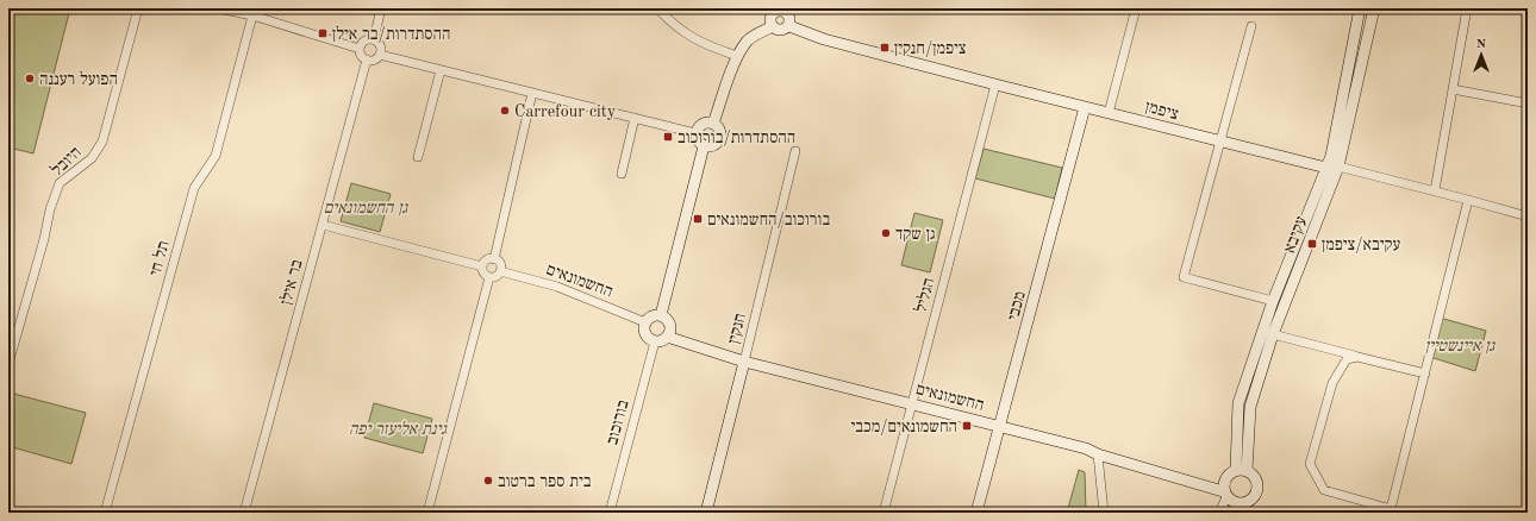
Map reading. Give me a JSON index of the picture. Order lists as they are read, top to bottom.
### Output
{
  "streets": {
    "street": [
      "ציפמן",
      "היובל",
      "עקיבא",
      "תל חי",
      "החשמונאים",
      "בר אילן",
      "הגליל",
      "מכבי",
      "חנקין",
      "בורוכוב"
    ]
  },
  "crossings": [
    ["ציפמן", "עקיבא"],
    ["ציפמן", "הגליל"],
    ["ציפמן", "מכבי"],
    ["עקיבא", "החשמונאים"],
    ["החשמונאים", "הגליל"],
    ["החשמונאים", "מכבי"],
    ["החשמונאים", "חנקין"],
    ["החשמונאים", "בורוכוב"]
  ],
  "parks": ["גן החשמונאים", "גן איינשטיין", "גינת אליעזר יפה"],
  "places": {
    "transit": [
      "ההסתדרות/בר אילן",
      "ציפמן/חנקין",
      "ההסתדרות/בורוכוב",
      "בורוכוב/החשמונאים",
      "עקיבא/ציפמן",
      "החשמונאים/מכבי"
    ],
    "other": [
      "הפועל רעננה",
      "Carrefour city",
      "גן שקד",
      "בית ספר ברטוב"
    ]
  },
  "north": "top"
}
